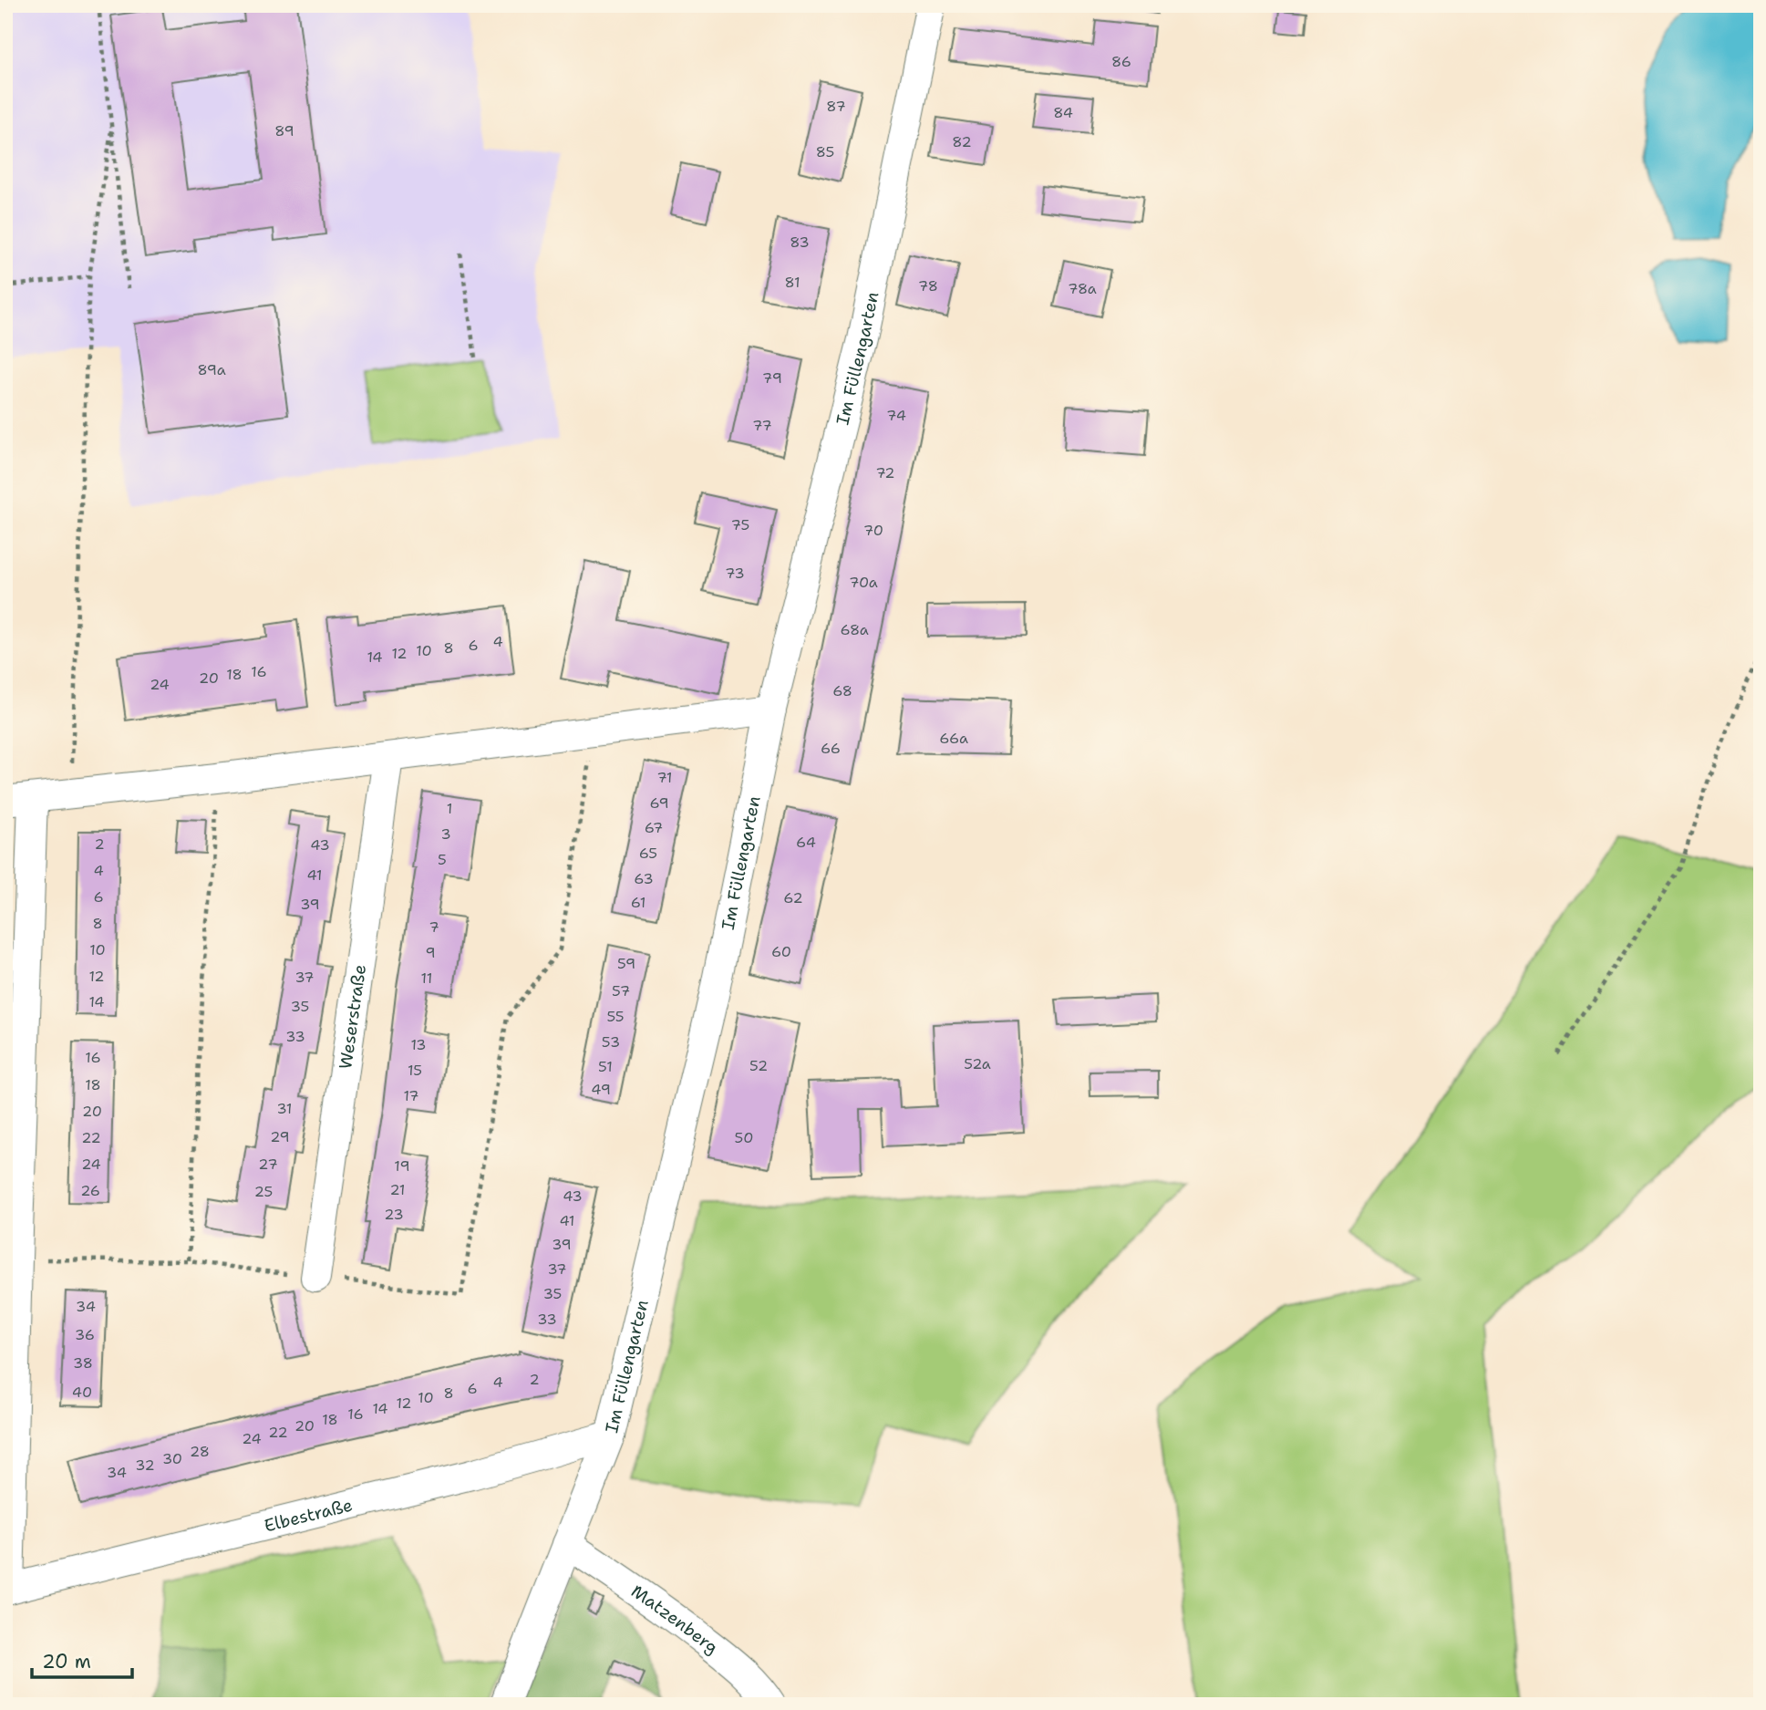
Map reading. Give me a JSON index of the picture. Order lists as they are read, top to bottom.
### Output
{
  "streets": {
    "street": [
      "Im Füllengarten",
      "Weserstraße",
      "Elbestraße",
      "Matzenberg"
    ]
  },
  "crossings": [
    ["Im Füllengarten", "Elbestraße"],
    ["Im Füllengarten", "Matzenberg"]
  ],
  "house_numbers": [
    "86",
    "87",
    "84",
    "89",
    "82",
    "85",
    "83",
    "81",
    "78",
    "78a",
    "89a",
    "79",
    "74",
    "77",
    "72",
    "75",
    "70",
    "73",
    "70a",
    "68a",
    "4",
    "6",
    "8",
    "10",
    "12",
    "14",
    "16",
    "18",
    "20",
    "24",
    "68",
    "66a",
    "66",
    "71",
    "69",
    "1",
    "67",
    "3",
    "64",
    "2",
    "43",
    "65",
    "5",
    "4",
    "41",
    "63",
    "6",
    "62",
    "61",
    "39",
    "8",
    "7",
    "10",
    "60",
    "9",
    "59",
    "12",
    "37",
    "11",
    "57",
    "14",
    "35",
    "55",
    "33",
    "53",
    "13",
    "16",
    "52a",
    "52",
    "51",
    "15",
    "18",
    "49",
    "17",
    "31",
    "20",
    "29",
    "22",
    "50",
    "24",
    "27",
    "19",
    "21",
    "26",
    "25",
    "43",
    "23",
    "41",
    "39",
    "37",
    "35",
    "34",
    "33",
    "36",
    "38",
    "2",
    "4",
    "6",
    "40",
    "8",
    "10",
    "12",
    "14",
    "16",
    "18",
    "20",
    "22",
    "24",
    "28",
    "30",
    "32",
    "34"
  ],
  "scale_bar": "20 m"
}
